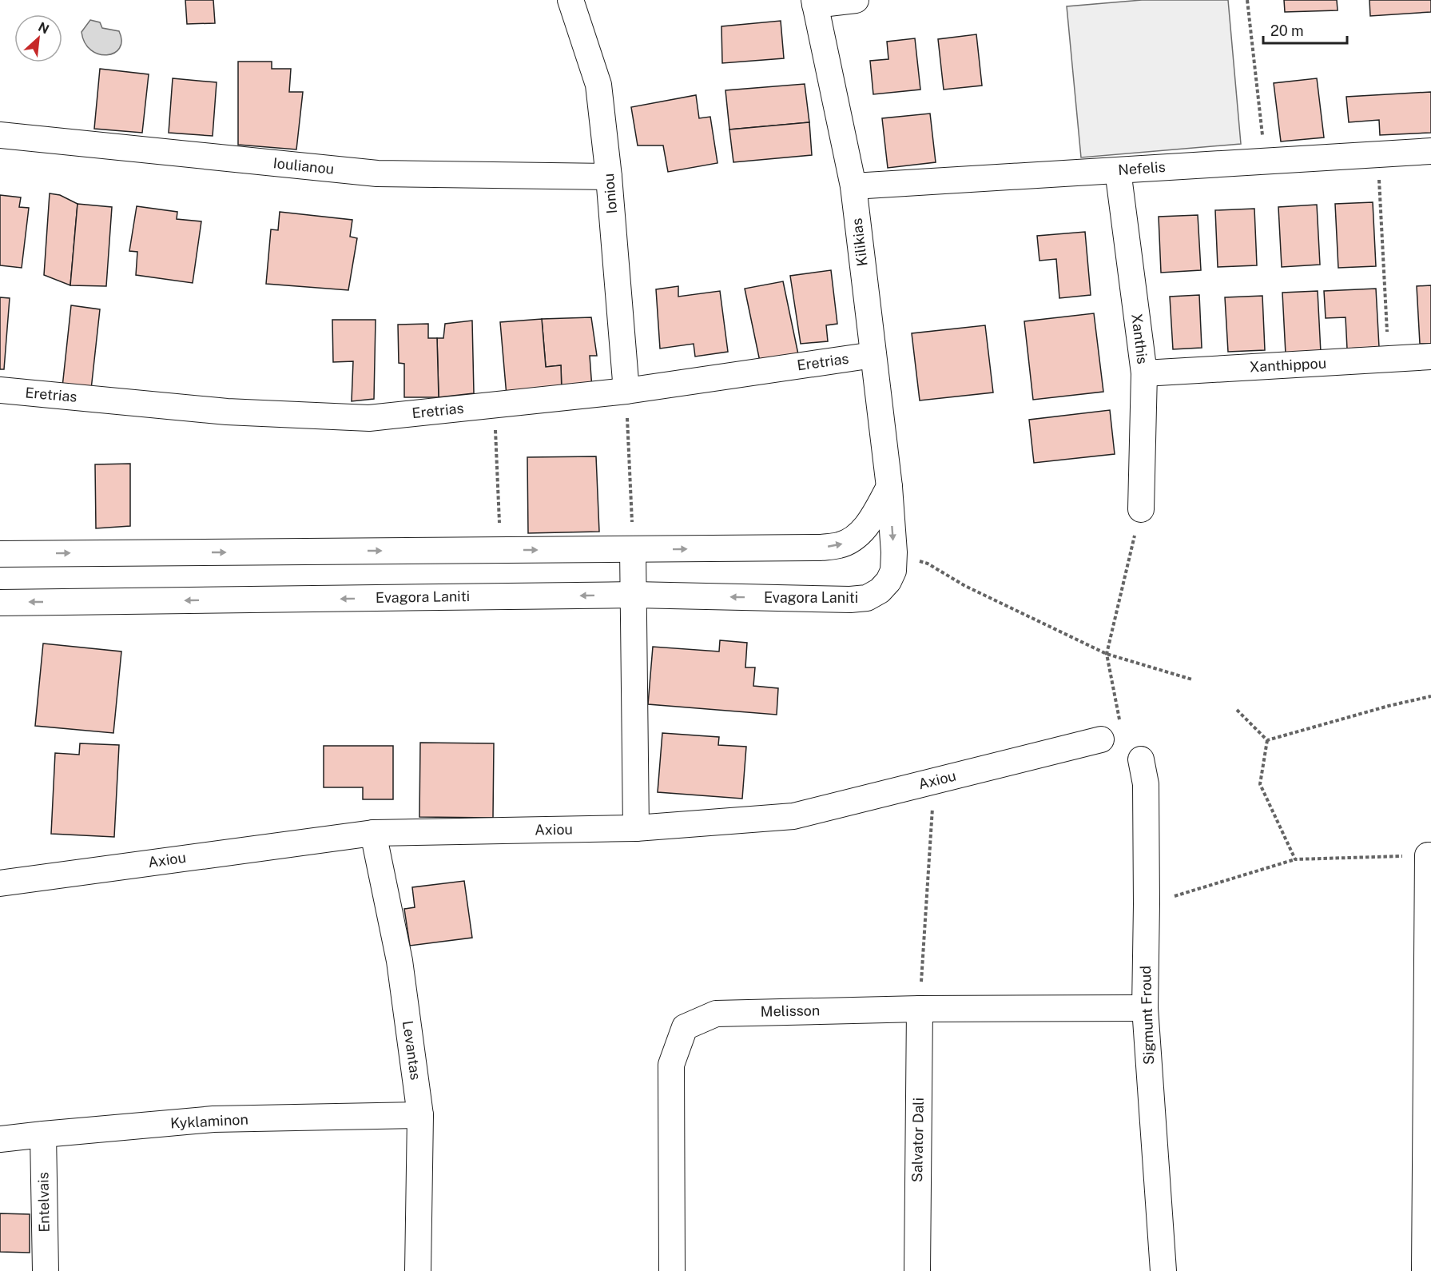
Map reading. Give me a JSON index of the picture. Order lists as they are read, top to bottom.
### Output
{
  "streets": {
    "street": [
      "Ioulianou",
      "Nefelis",
      "Ioniou",
      "Kilikias",
      "Xanthis",
      "Eretrias",
      "Xanthippou",
      "Evagora Laniti",
      "Axiou",
      "Melisson",
      "Sigmunt Froud",
      "Levantas",
      "Kyklaminon",
      "Salvator Dali",
      "Entelvais"
    ]
  },
  "crossings": [
    ["Ioulianou", "Ioniou"],
    ["Nefelis", "Kilikias"],
    ["Nefelis", "Xanthis"],
    ["Ioniou", "Eretrias"],
    ["Kilikias", "Eretrias"],
    ["Kilikias", "Evagora Laniti"],
    ["Xanthis", "Xanthippou"],
    ["Axiou", "Levantas"],
    ["Melisson", "Sigmunt Froud"],
    ["Melisson", "Salvator Dali"],
    ["Levantas", "Kyklaminon"],
    ["Kyklaminon", "Entelvais"]
  ],
  "scale_bar": "20 m",
  "north": "top right"
}
